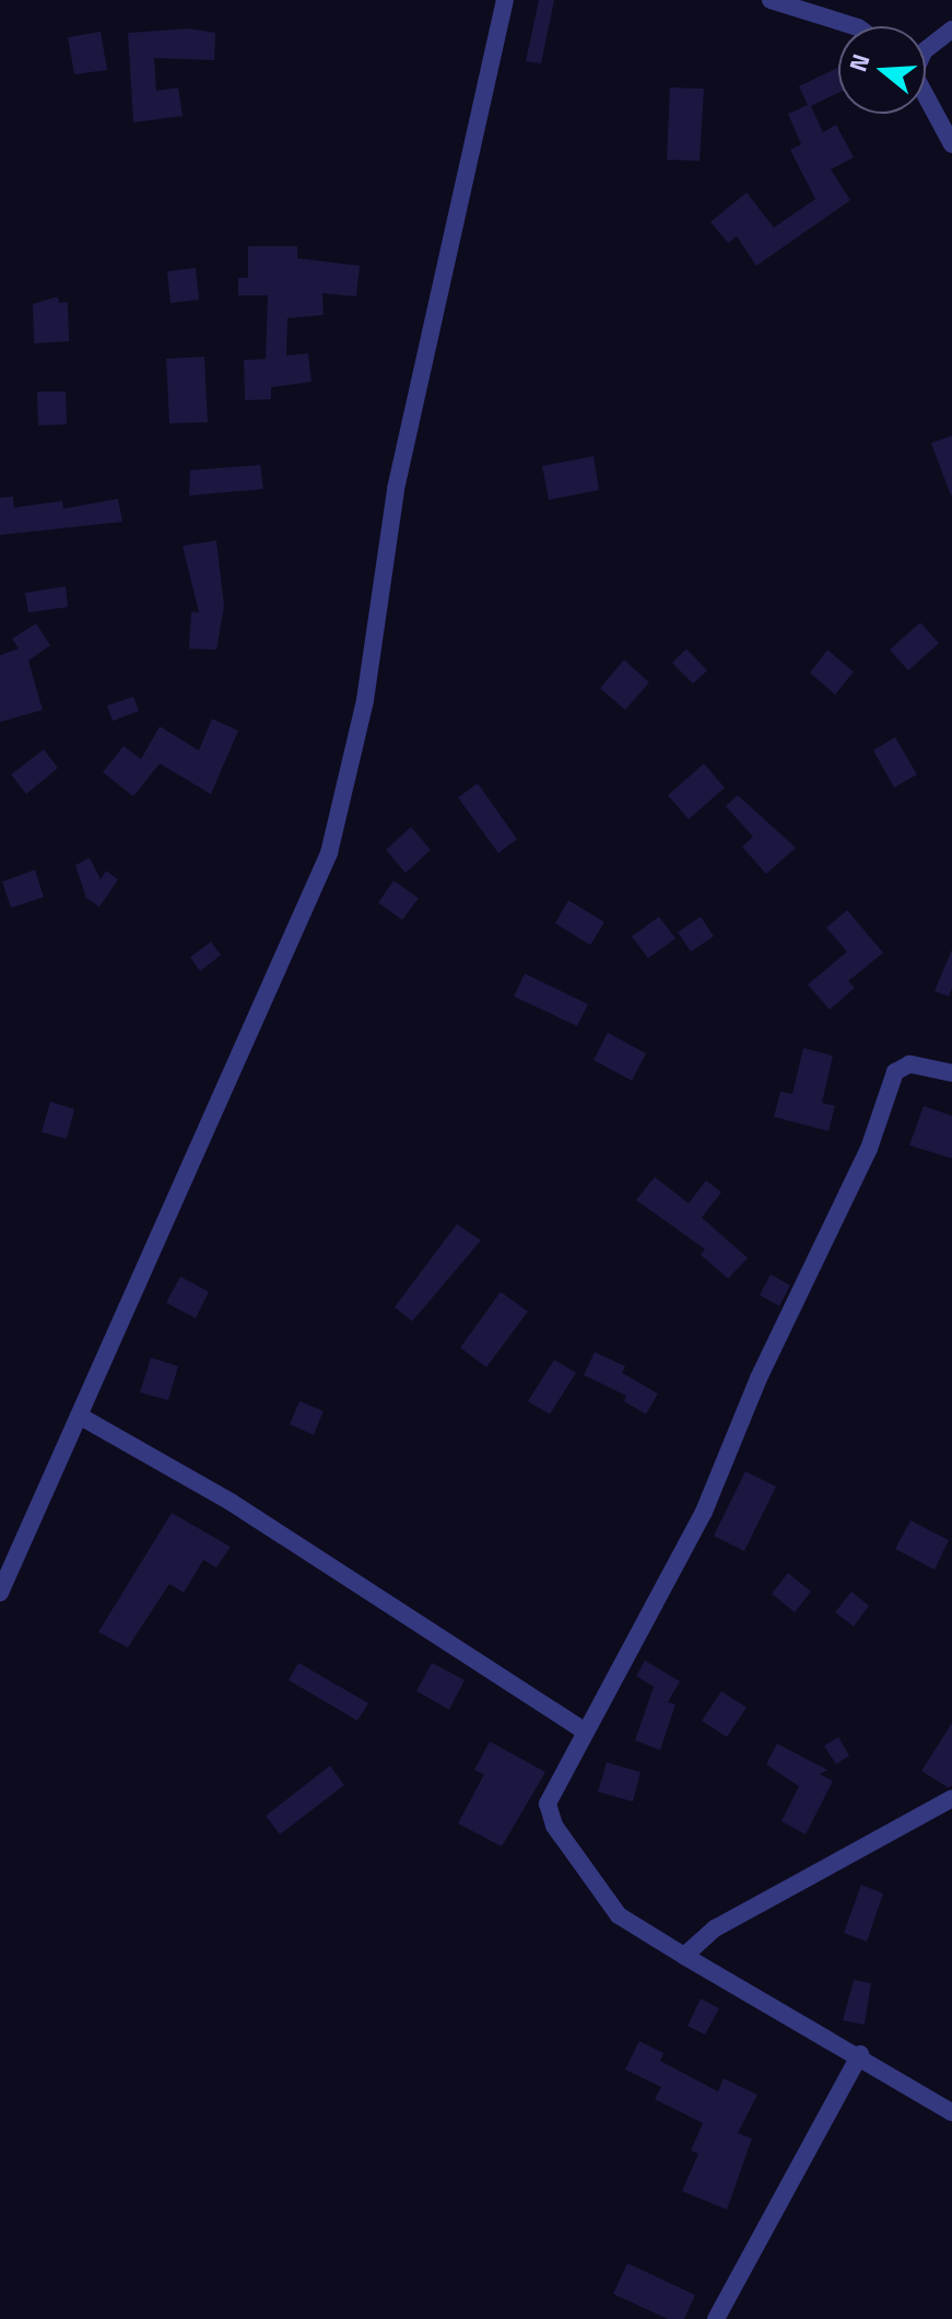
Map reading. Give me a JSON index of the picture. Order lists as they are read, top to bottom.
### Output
{
  "north": "left"
}
